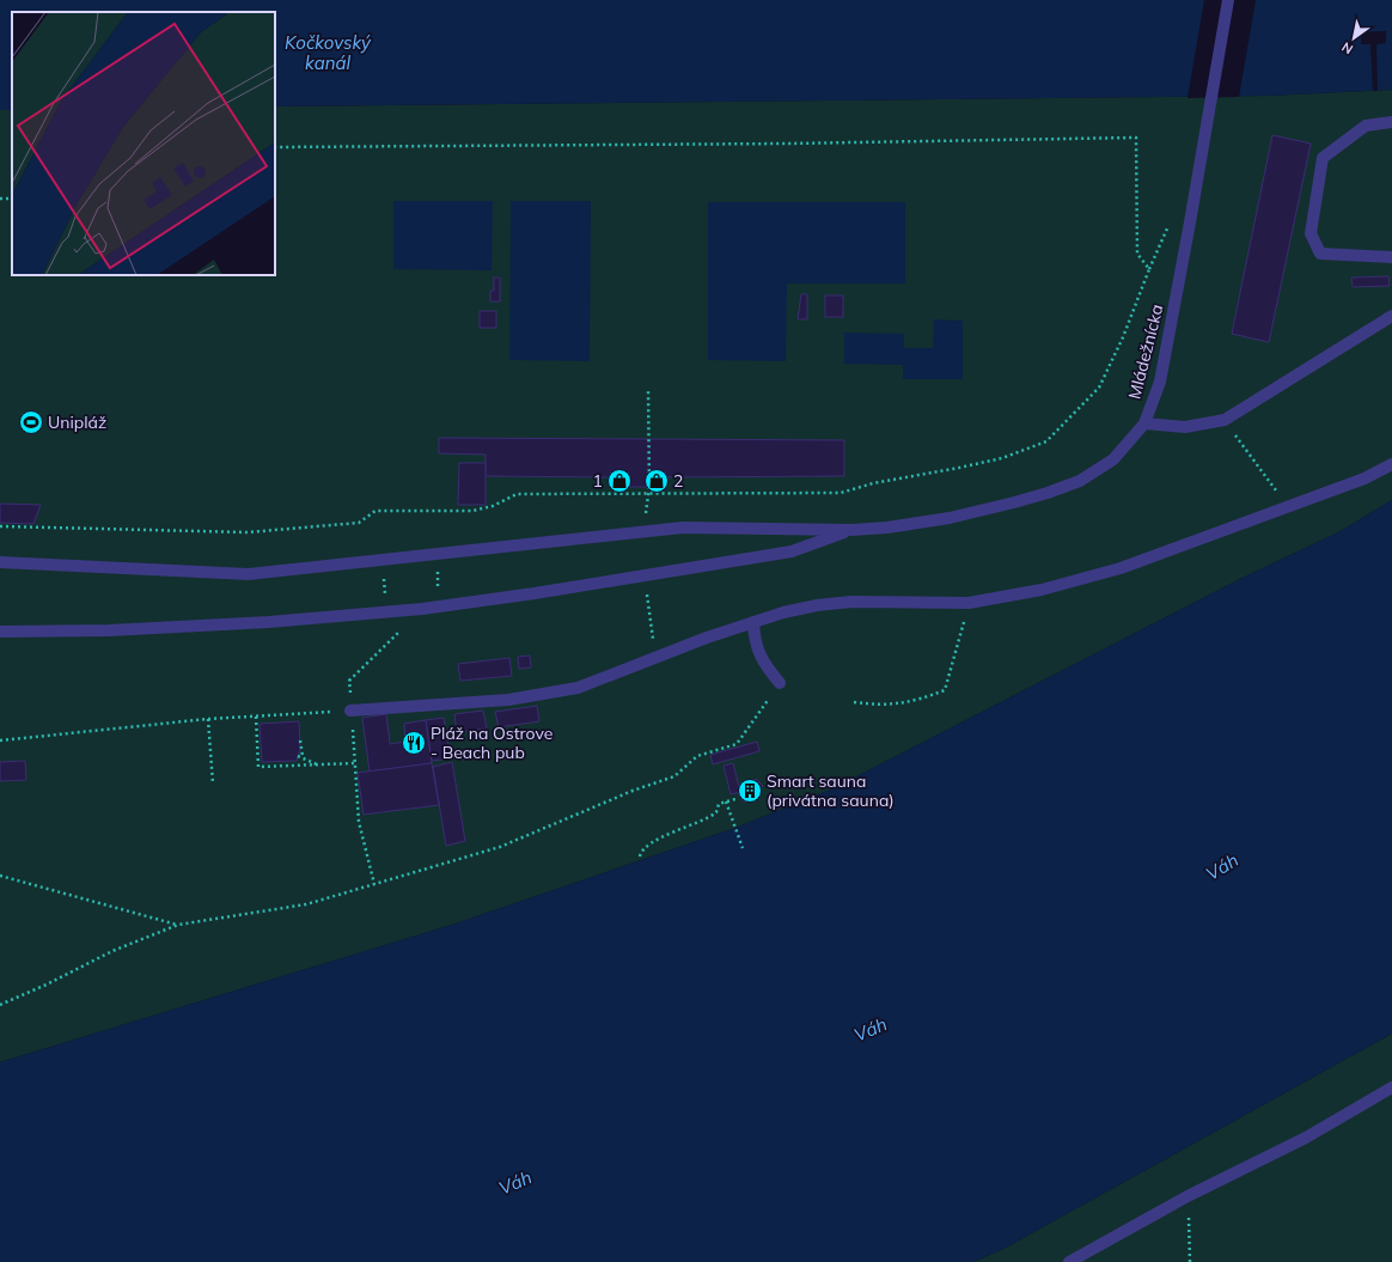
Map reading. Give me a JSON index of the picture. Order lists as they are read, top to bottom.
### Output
{
  "streets": {
    "street": ["Mládežnícka"]
  },
  "water": ["Kočkovský kanál", "Váh"],
  "places": {
    "sports": ["Unipláž"],
    "shop": ["1", "2"],
    "restaurant": ["Pláž na Ostrove - Beach pub"],
    "building": ["Smart sauna (privátna sauna)"]
  },
  "north": "bottom left"
}
